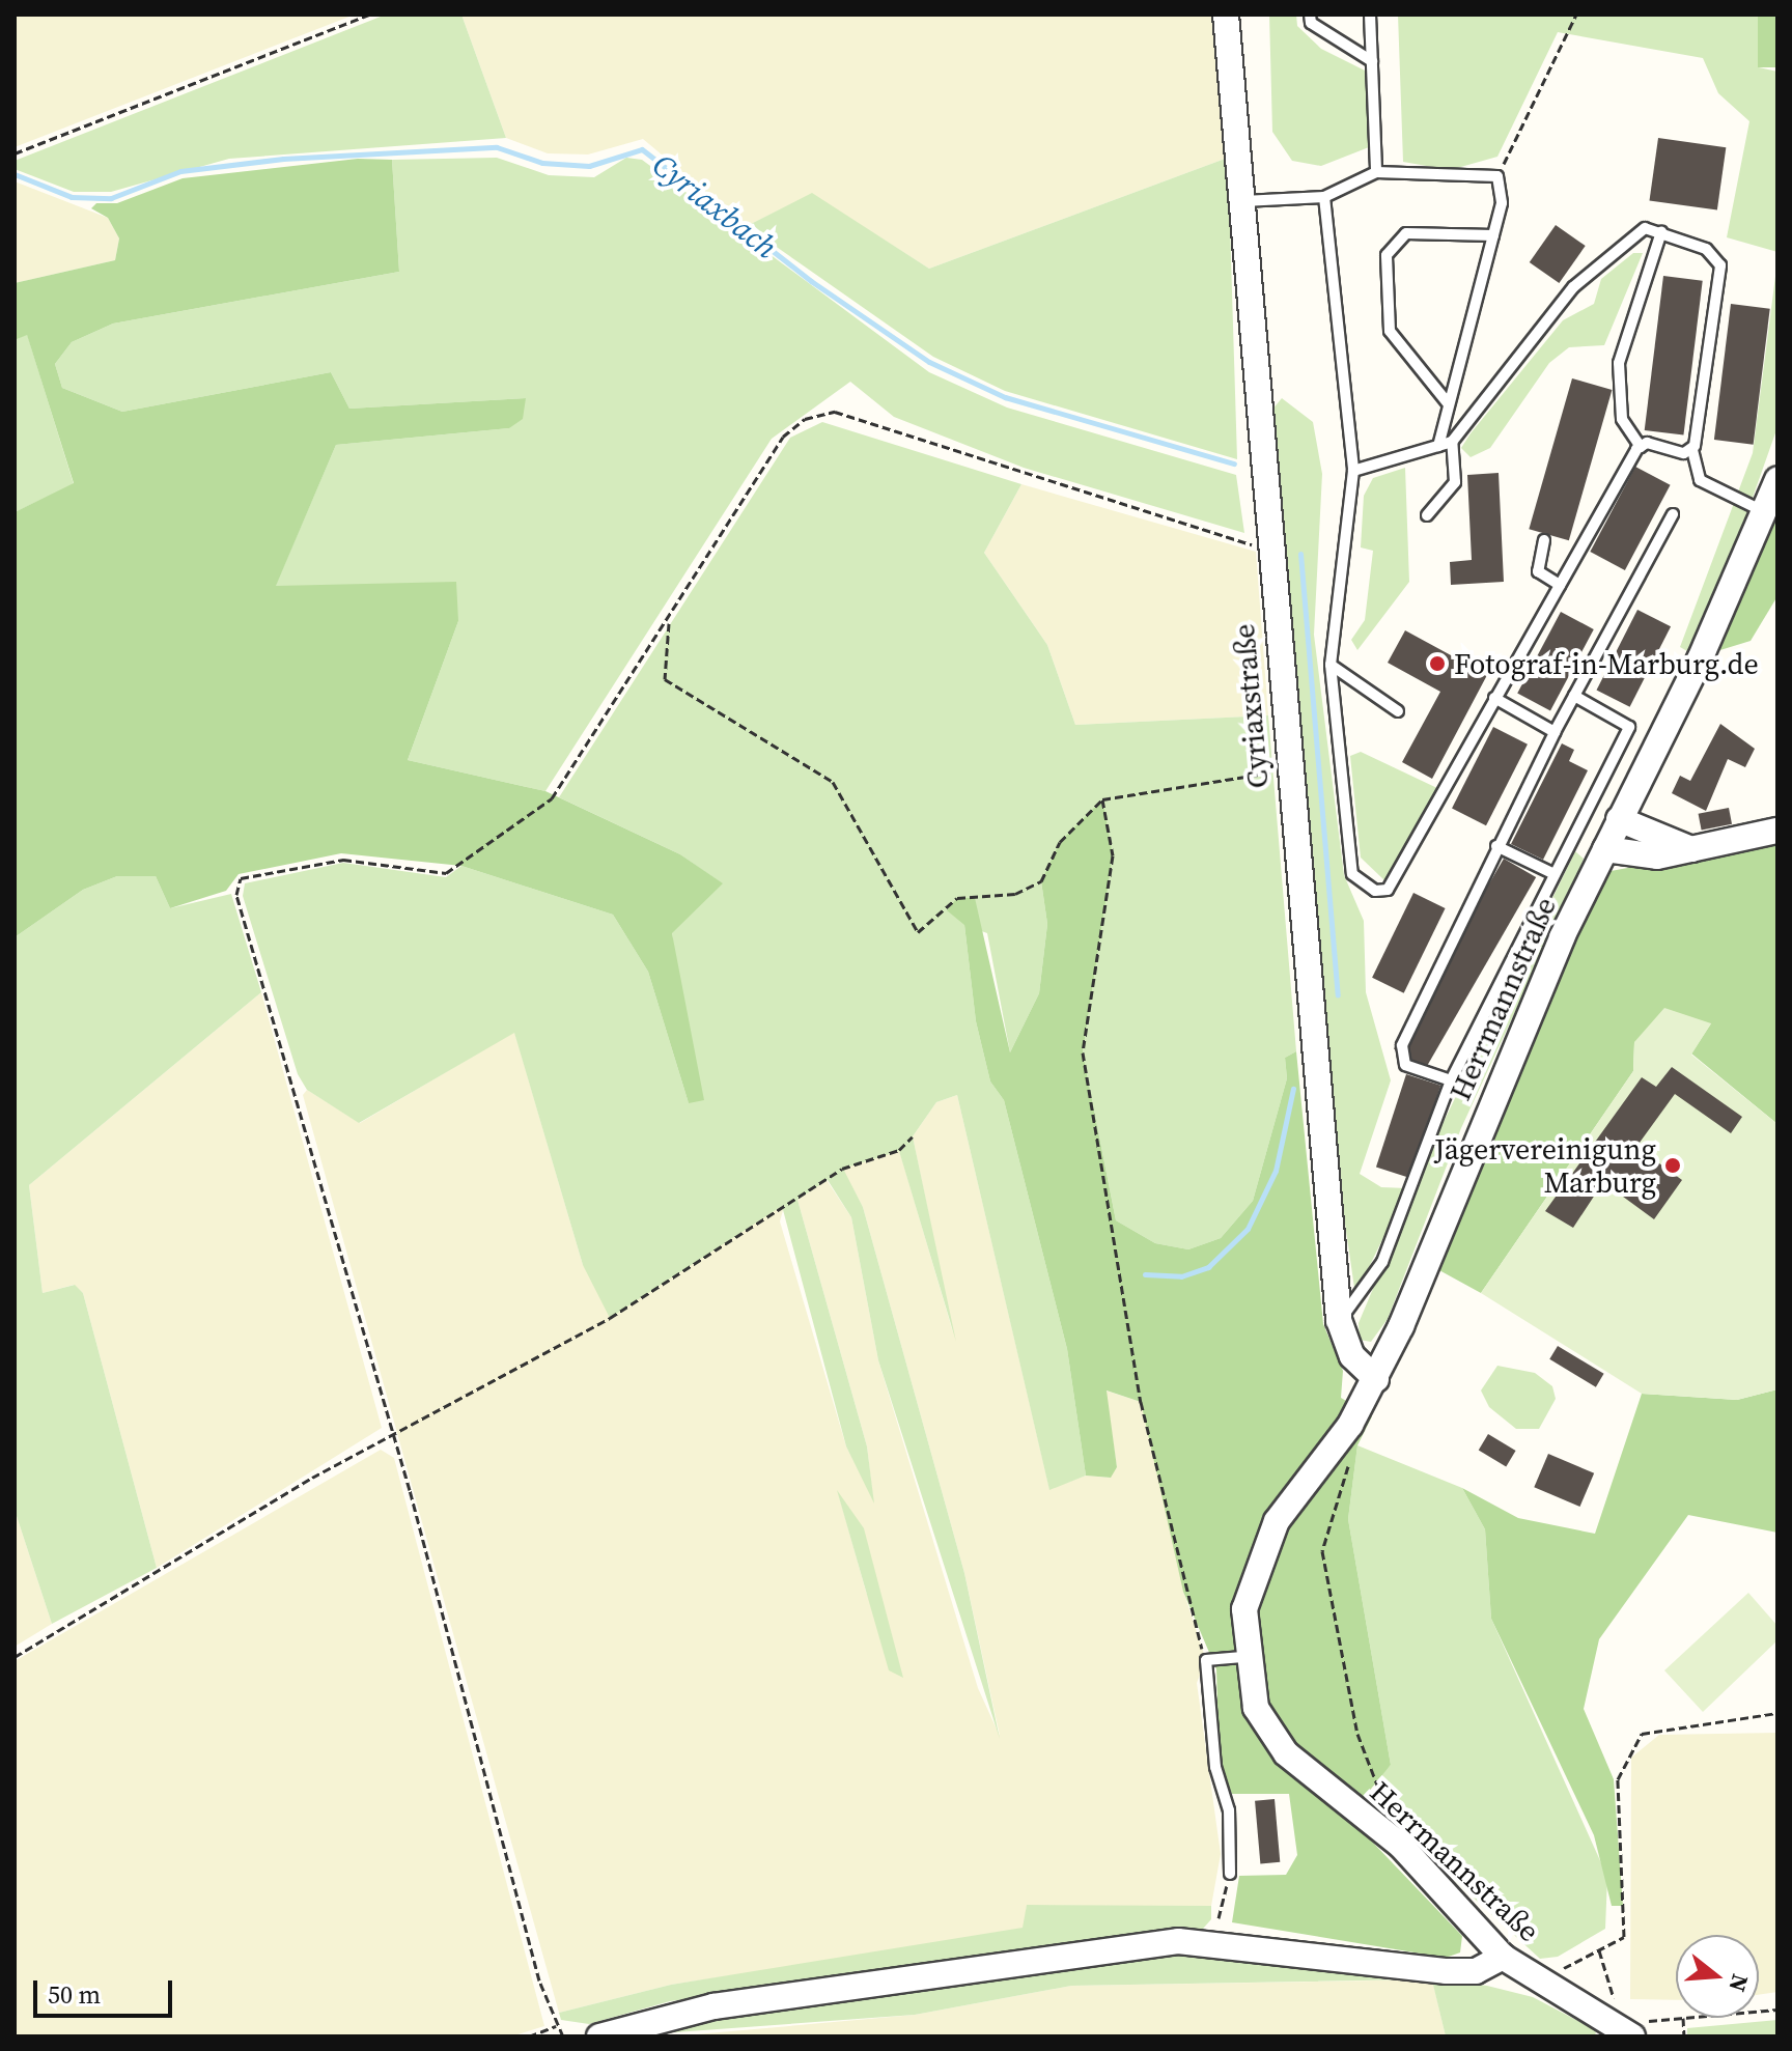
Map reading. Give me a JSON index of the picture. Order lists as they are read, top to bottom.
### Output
{
  "streets": {
    "street": ["Cyriaxstraße", "Herrmannstraße"]
  },
  "crossings": [
    ["Cyriaxstraße", "Herrmannstraße"]
  ],
  "water": ["Cyriaxbach"],
  "places": ["Fotograf-in-Marburg.de", "Jägervereinigung Marburg"],
  "scale_bar": "50 m",
  "north": "right"
}
